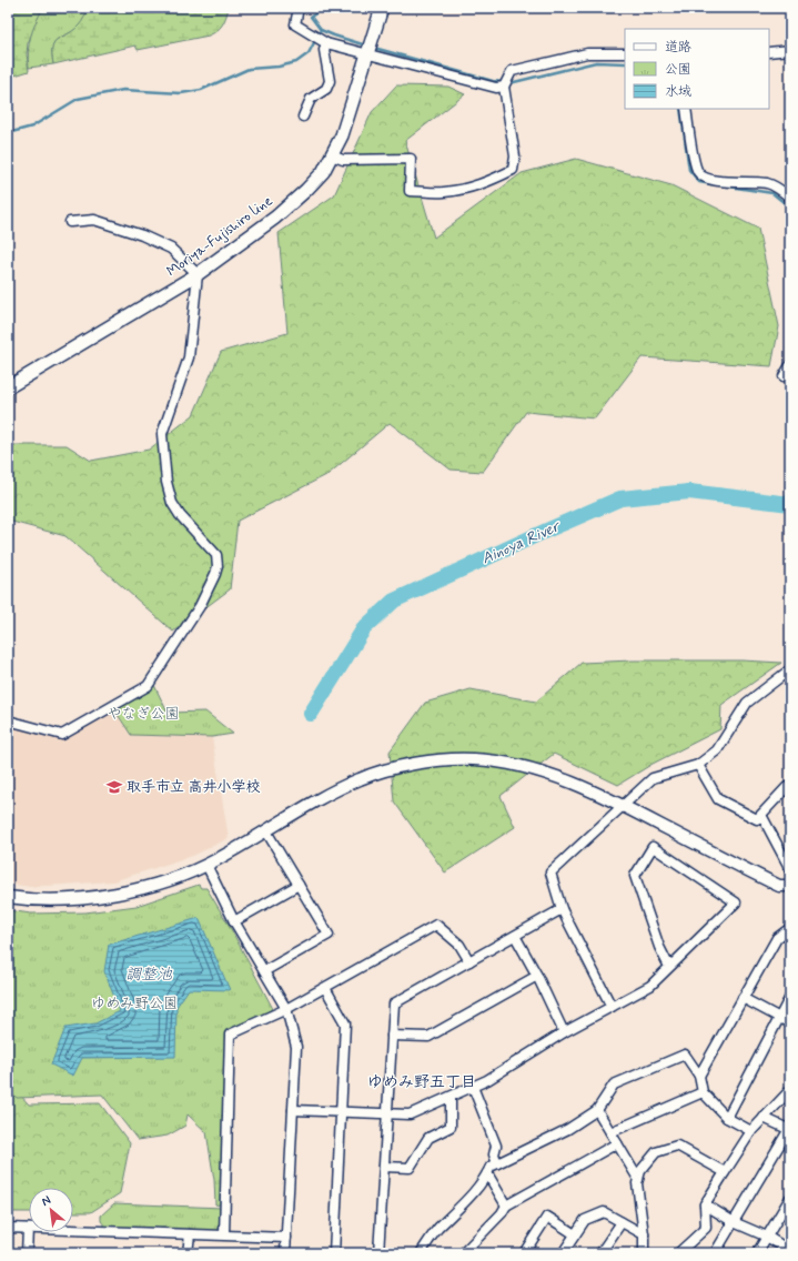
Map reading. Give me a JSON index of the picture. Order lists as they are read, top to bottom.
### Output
{
  "streets": {
    "main road": ["Moriya-Fujishiro line"]
  },
  "districts": ["ゆめみ野五丁目"],
  "water": ["Ainoya River", "調整池"],
  "parks": ["やなぎ公園", "ゆめみ野公園"],
  "places": {
    "school or university": ["取手市立 高井小学校"]
  },
  "legend": ["道路", "公園", "水域"],
  "north": "top left"
}
